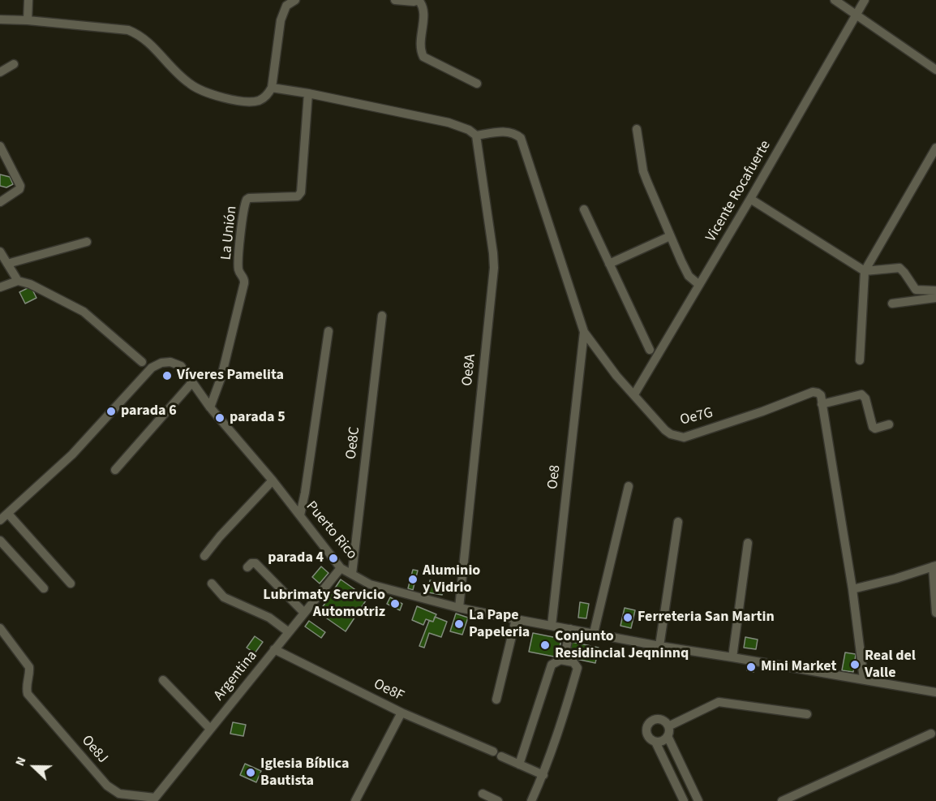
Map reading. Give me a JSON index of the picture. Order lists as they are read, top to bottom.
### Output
{
  "streets": {
    "street": [
      "Vicente Rocafuerte",
      "La Unión",
      "Oe8A",
      "Oe7G",
      "Oe8C",
      "Oe8",
      "Puerto Rico",
      "Argentina",
      "Oe8F",
      "Oe8J"
    ]
  },
  "crossings": [
    ["Vicente Rocafuerte", "Oe7G"],
    ["La Unión", "Puerto Rico"],
    ["Oe8A", "Oe7G"],
    ["Oe8A", "Puerto Rico"],
    ["Oe7G", "Oe8"],
    ["Oe8C", "Puerto Rico"],
    ["Oe8", "Puerto Rico"],
    ["Puerto Rico", "Argentina"],
    ["Argentina", "Oe8F"],
    ["Argentina", "Oe8J"]
  ],
  "places": [
    "Víveres Pamelita",
    "parada 6",
    "parada 5",
    "parada 4",
    "Aluminio y Vidrio",
    "Lubrimaty Servicio Automotriz",
    "Ferreteria San Martin",
    "La Pape Papeleria",
    "Conjunto Residincial Jeqninnq",
    "Real del Valle",
    "Mini Market",
    "Iglesia Bíblica Bautista"
  ],
  "north": "left"
}
